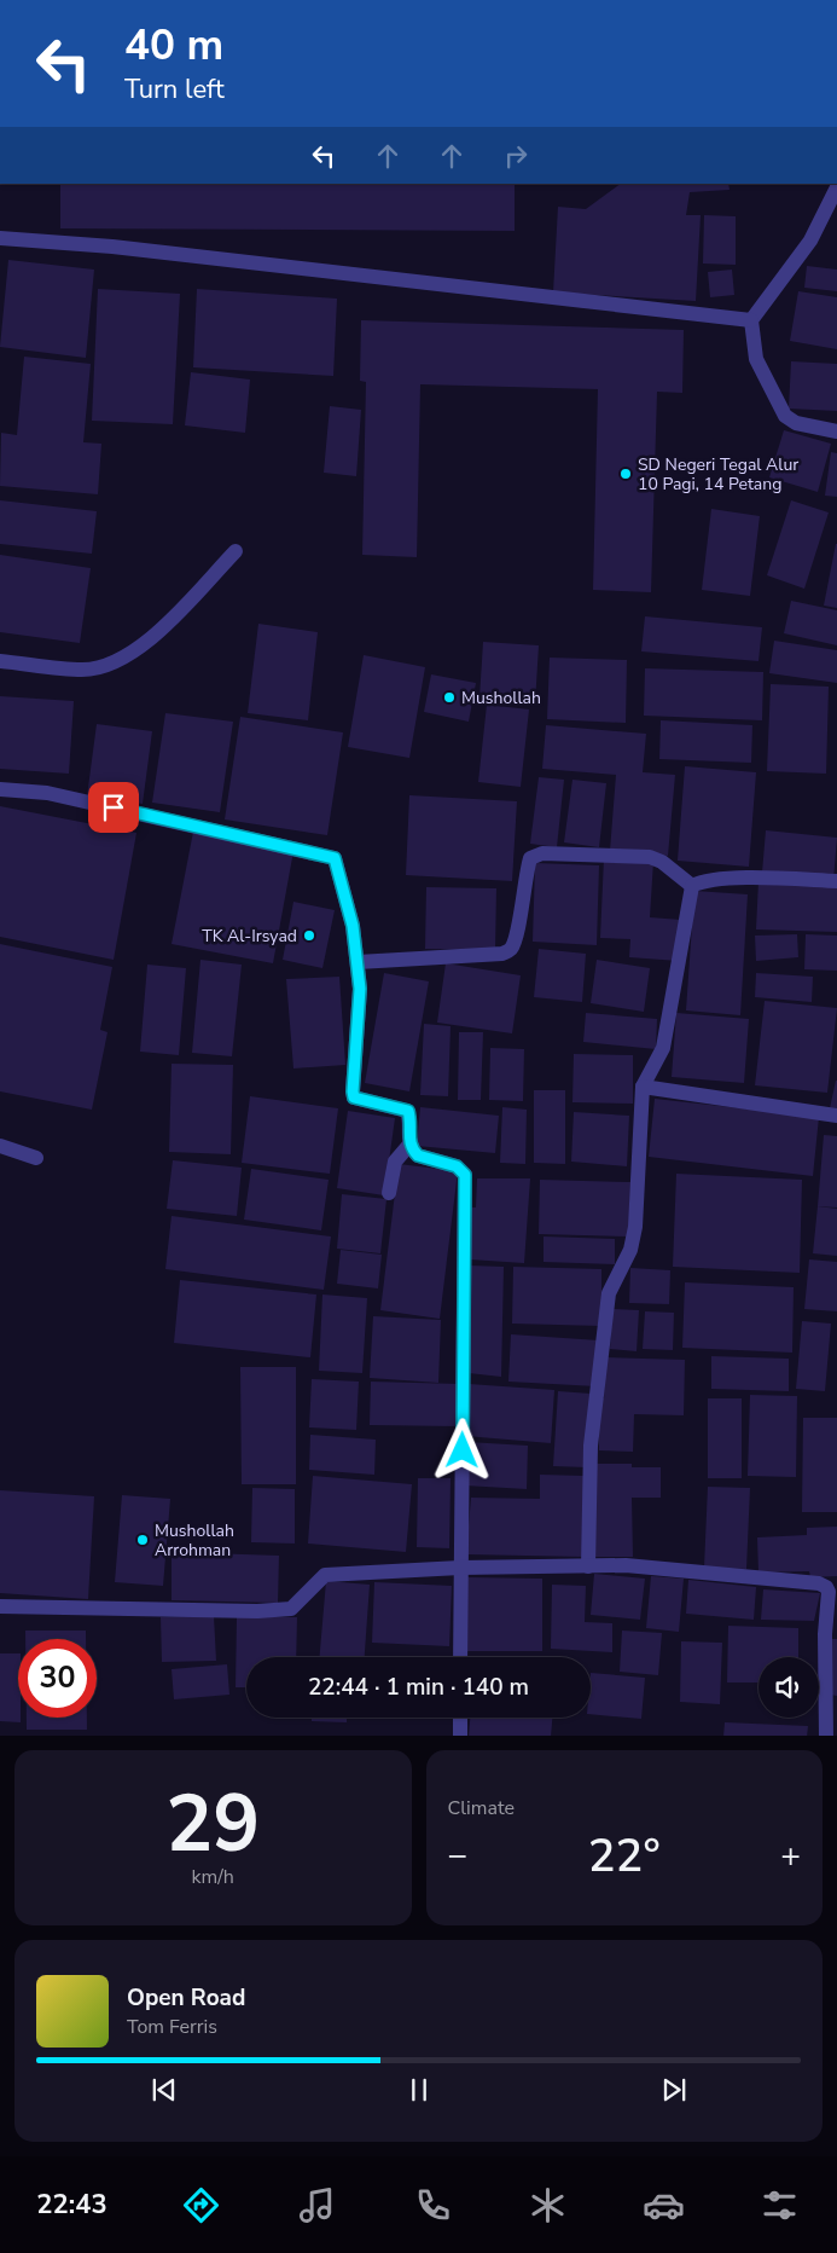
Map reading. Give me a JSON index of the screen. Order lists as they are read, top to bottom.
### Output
{
  "places": [
    "SD Negeri Tegal Alur 10 Pagi, 14 Petang",
    "Mushollah",
    "TK Al-Irsyad",
    "Mushollah Arrohman"
  ],
  "page": {
    "turn": ["40 m", "Turn left"],
    "limit": "30",
    "trip": "22:44 · 1 min · 140 m",
    "tile": [
      ["29", "km/h"],
      "Climate"
    ],
    "heat": ["−", "22°", "+"],
    "song": ["Open Road", "Tom Ferris"],
    "tabs": "22:43"
  }
}
